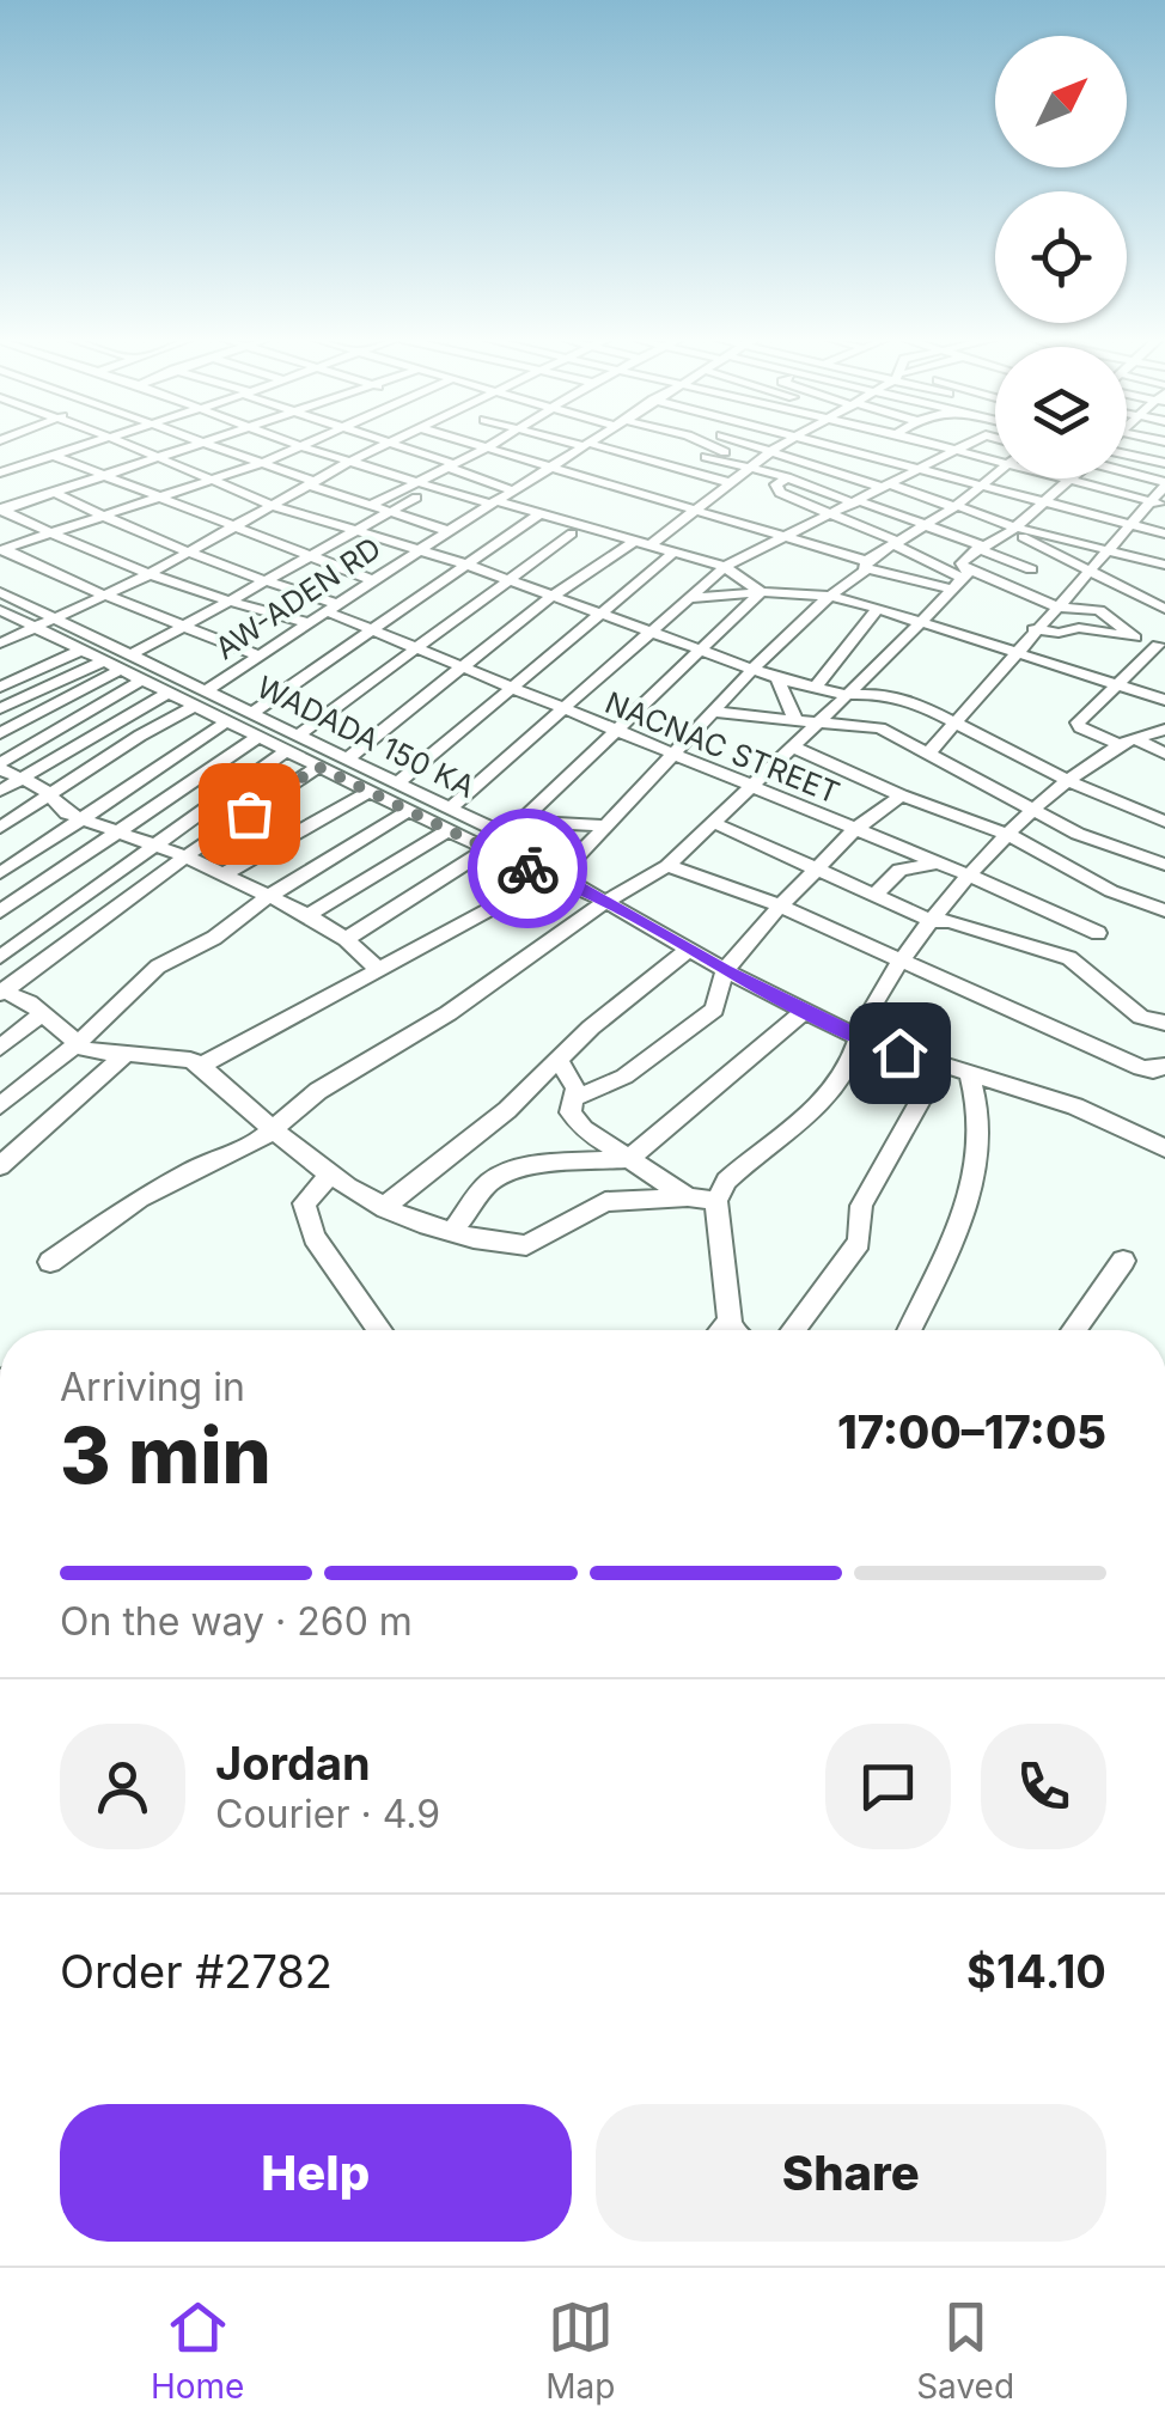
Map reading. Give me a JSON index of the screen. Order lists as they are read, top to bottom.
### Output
{
  "streets": {
    "street": ["AW-ADEN RD", "WADADA 150 KA", "NACNAC STREET"]
  },
  "crossings": [
    ["AW-ADEN RD", "WADADA 150 KA"],
    ["AW-ADEN RD", "NACNAC STREET"]
  ],
  "north": "top right",
  "page": {
    "heading": ["3 min", "Arriving in", "17:00–17:05"],
    "panel": [
      "Jordan",
      "Courier · 4.9",
      "Order #2782",
      "$14.10"
    ],
    "bar": "On the way · 260 m",
    "buttons": ["Help", "Share"],
    "tabs": ["Home", "Map", "Saved"]
  }
}
